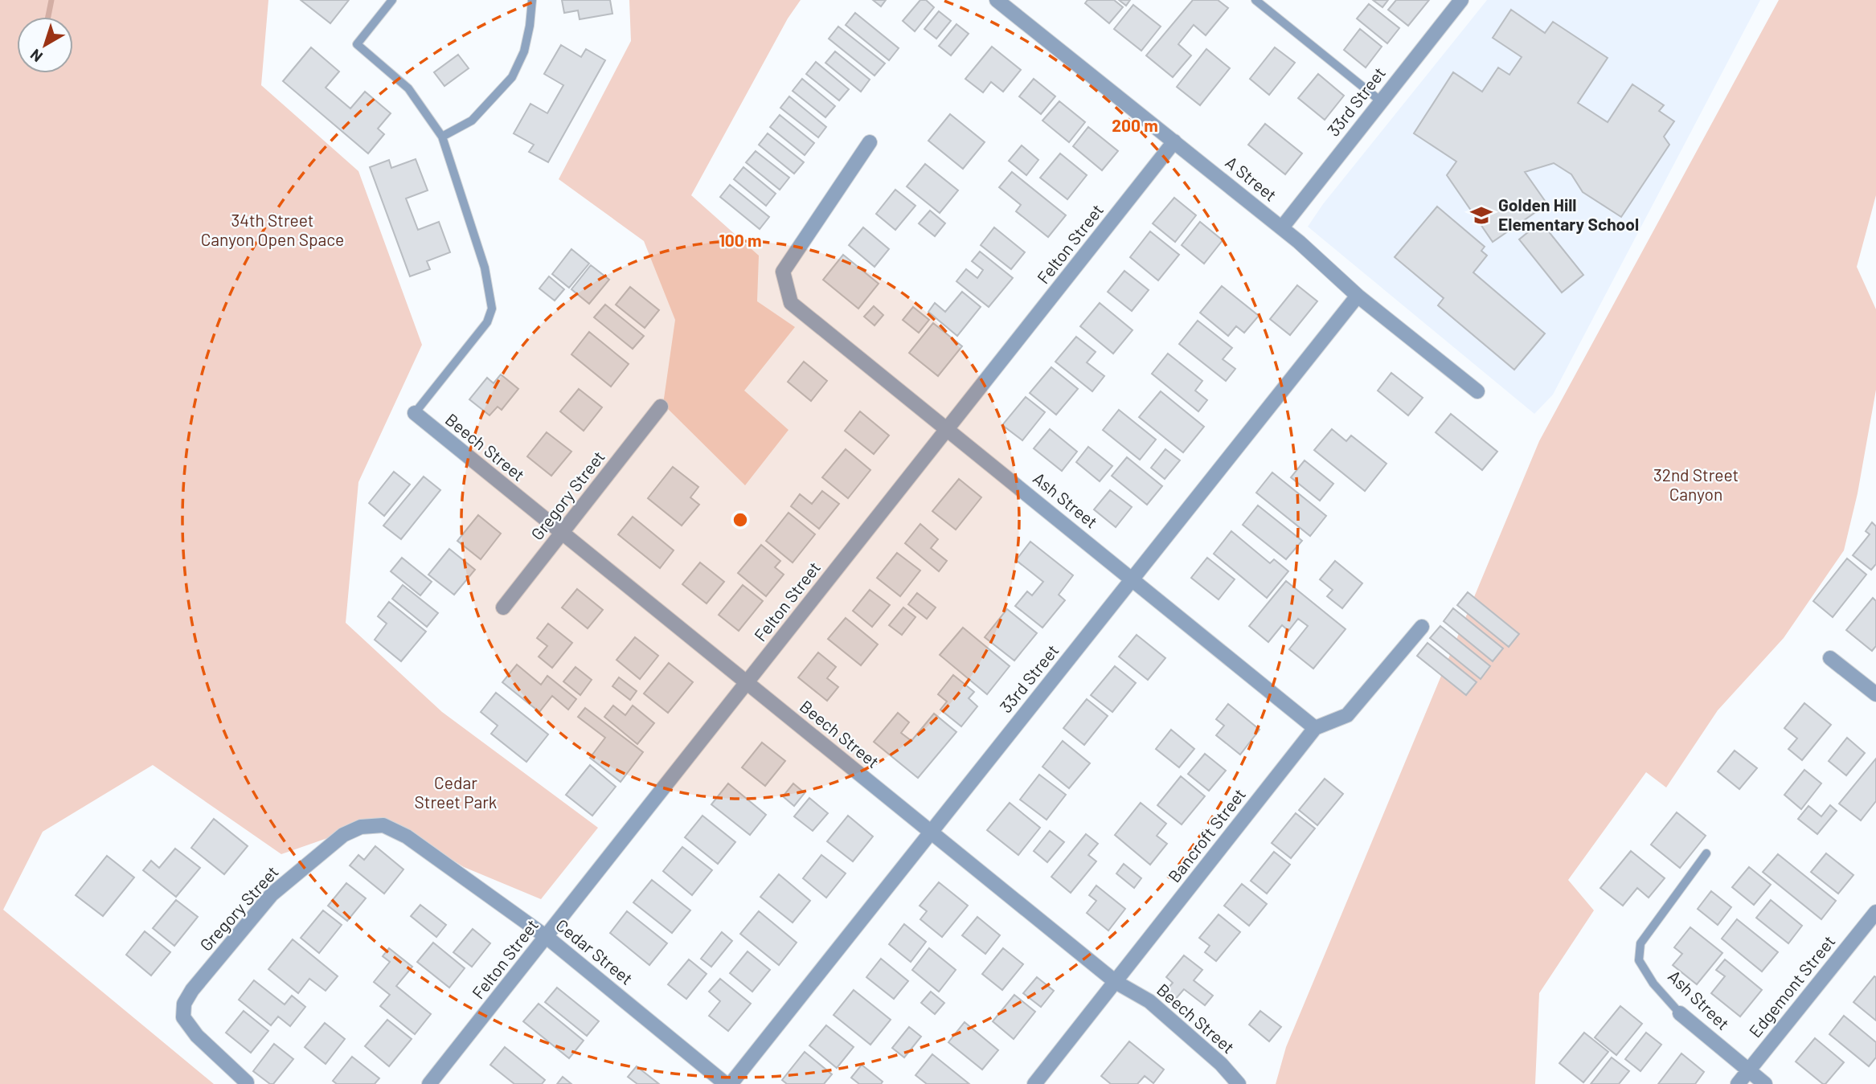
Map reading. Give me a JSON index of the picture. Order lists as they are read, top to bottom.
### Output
{
  "streets": {
    "street": [
      "33rd Street",
      "A Street",
      "Felton Street",
      "Beech Street",
      "Gregory Street",
      "Ash Street",
      "Bancroft Street",
      "Cedar Street",
      "Edgemont Street"
    ]
  },
  "crossings": [
    ["33rd Street", "A Street"],
    ["33rd Street", "Beech Street"],
    ["33rd Street", "Ash Street"],
    ["A Street", "Felton Street"],
    ["Felton Street", "Beech Street"],
    ["Felton Street", "Ash Street"],
    ["Felton Street", "Cedar Street"],
    ["Beech Street", "Gregory Street"],
    ["Beech Street", "Bancroft Street"],
    ["Gregory Street", "Cedar Street"],
    ["Ash Street", "Bancroft Street"],
    ["Ash Street", "Edgemont Street"]
  ],
  "parks": ["34th Street Canyon Open Space", "32nd Street Canyon", "Cedar Street Park"],
  "places": {
    "school or university": ["Golden Hill Elementary School"]
  },
  "north": "bottom left",
  "rings": ["200 m", "100 m"]
}
